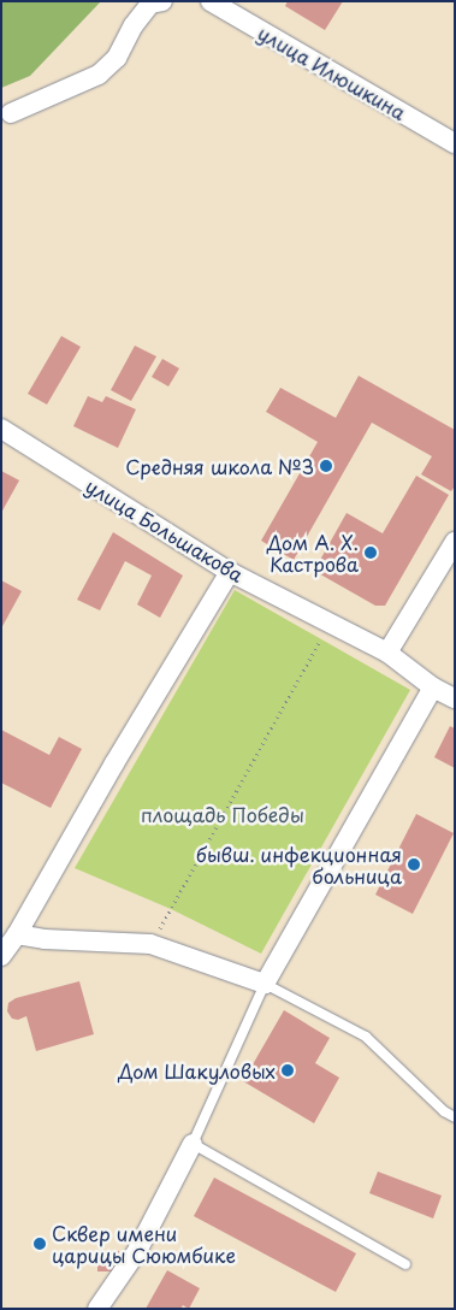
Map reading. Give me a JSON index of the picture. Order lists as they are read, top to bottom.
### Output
{
  "streets": {
    "street": ["улица Илюшкина", "улица Большакова"]
  },
  "parks": ["площадь Победы"],
  "places": [
    "Средняя школа №3",
    "Дом А. Х. Кастрова",
    "бывш. инфекционная больница",
    "Дом Шакуловых",
    "Cквер имени царицы Сююмбике"
  ]
}
